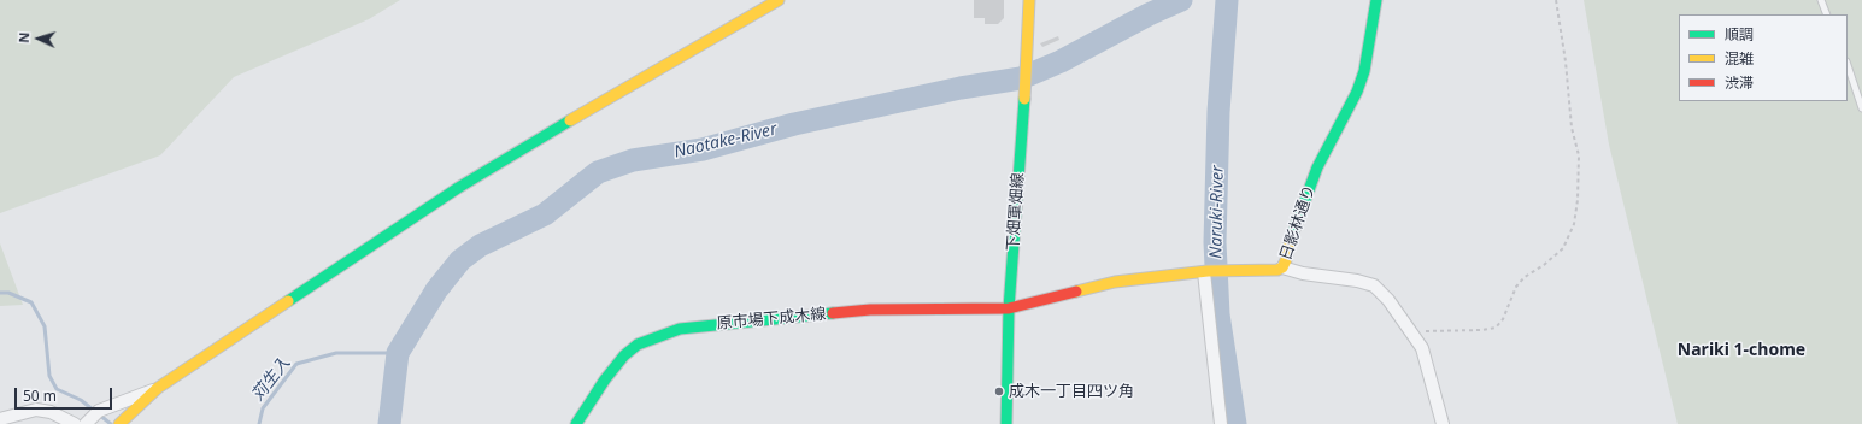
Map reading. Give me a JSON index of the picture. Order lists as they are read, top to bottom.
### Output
{
  "streets": {
    "street": ["下畑軍畑線", "日影林通り", "原市場下成木線"]
  },
  "crossings": [
    ["下畑軍畑線", "日影林通り"],
    ["下畑軍畑線", "原市場下成木線"],
    ["日影林通り", "原市場下成木線"]
  ],
  "districts": ["Nariki 1-chome"],
  "water": ["Naotake-River", "Naruki-River", "苅生入"],
  "places": ["成木一丁目四ツ角"],
  "legend": ["順調", "混雑", "渋滞"],
  "scale_bar": "50 m",
  "north": "left"
}
